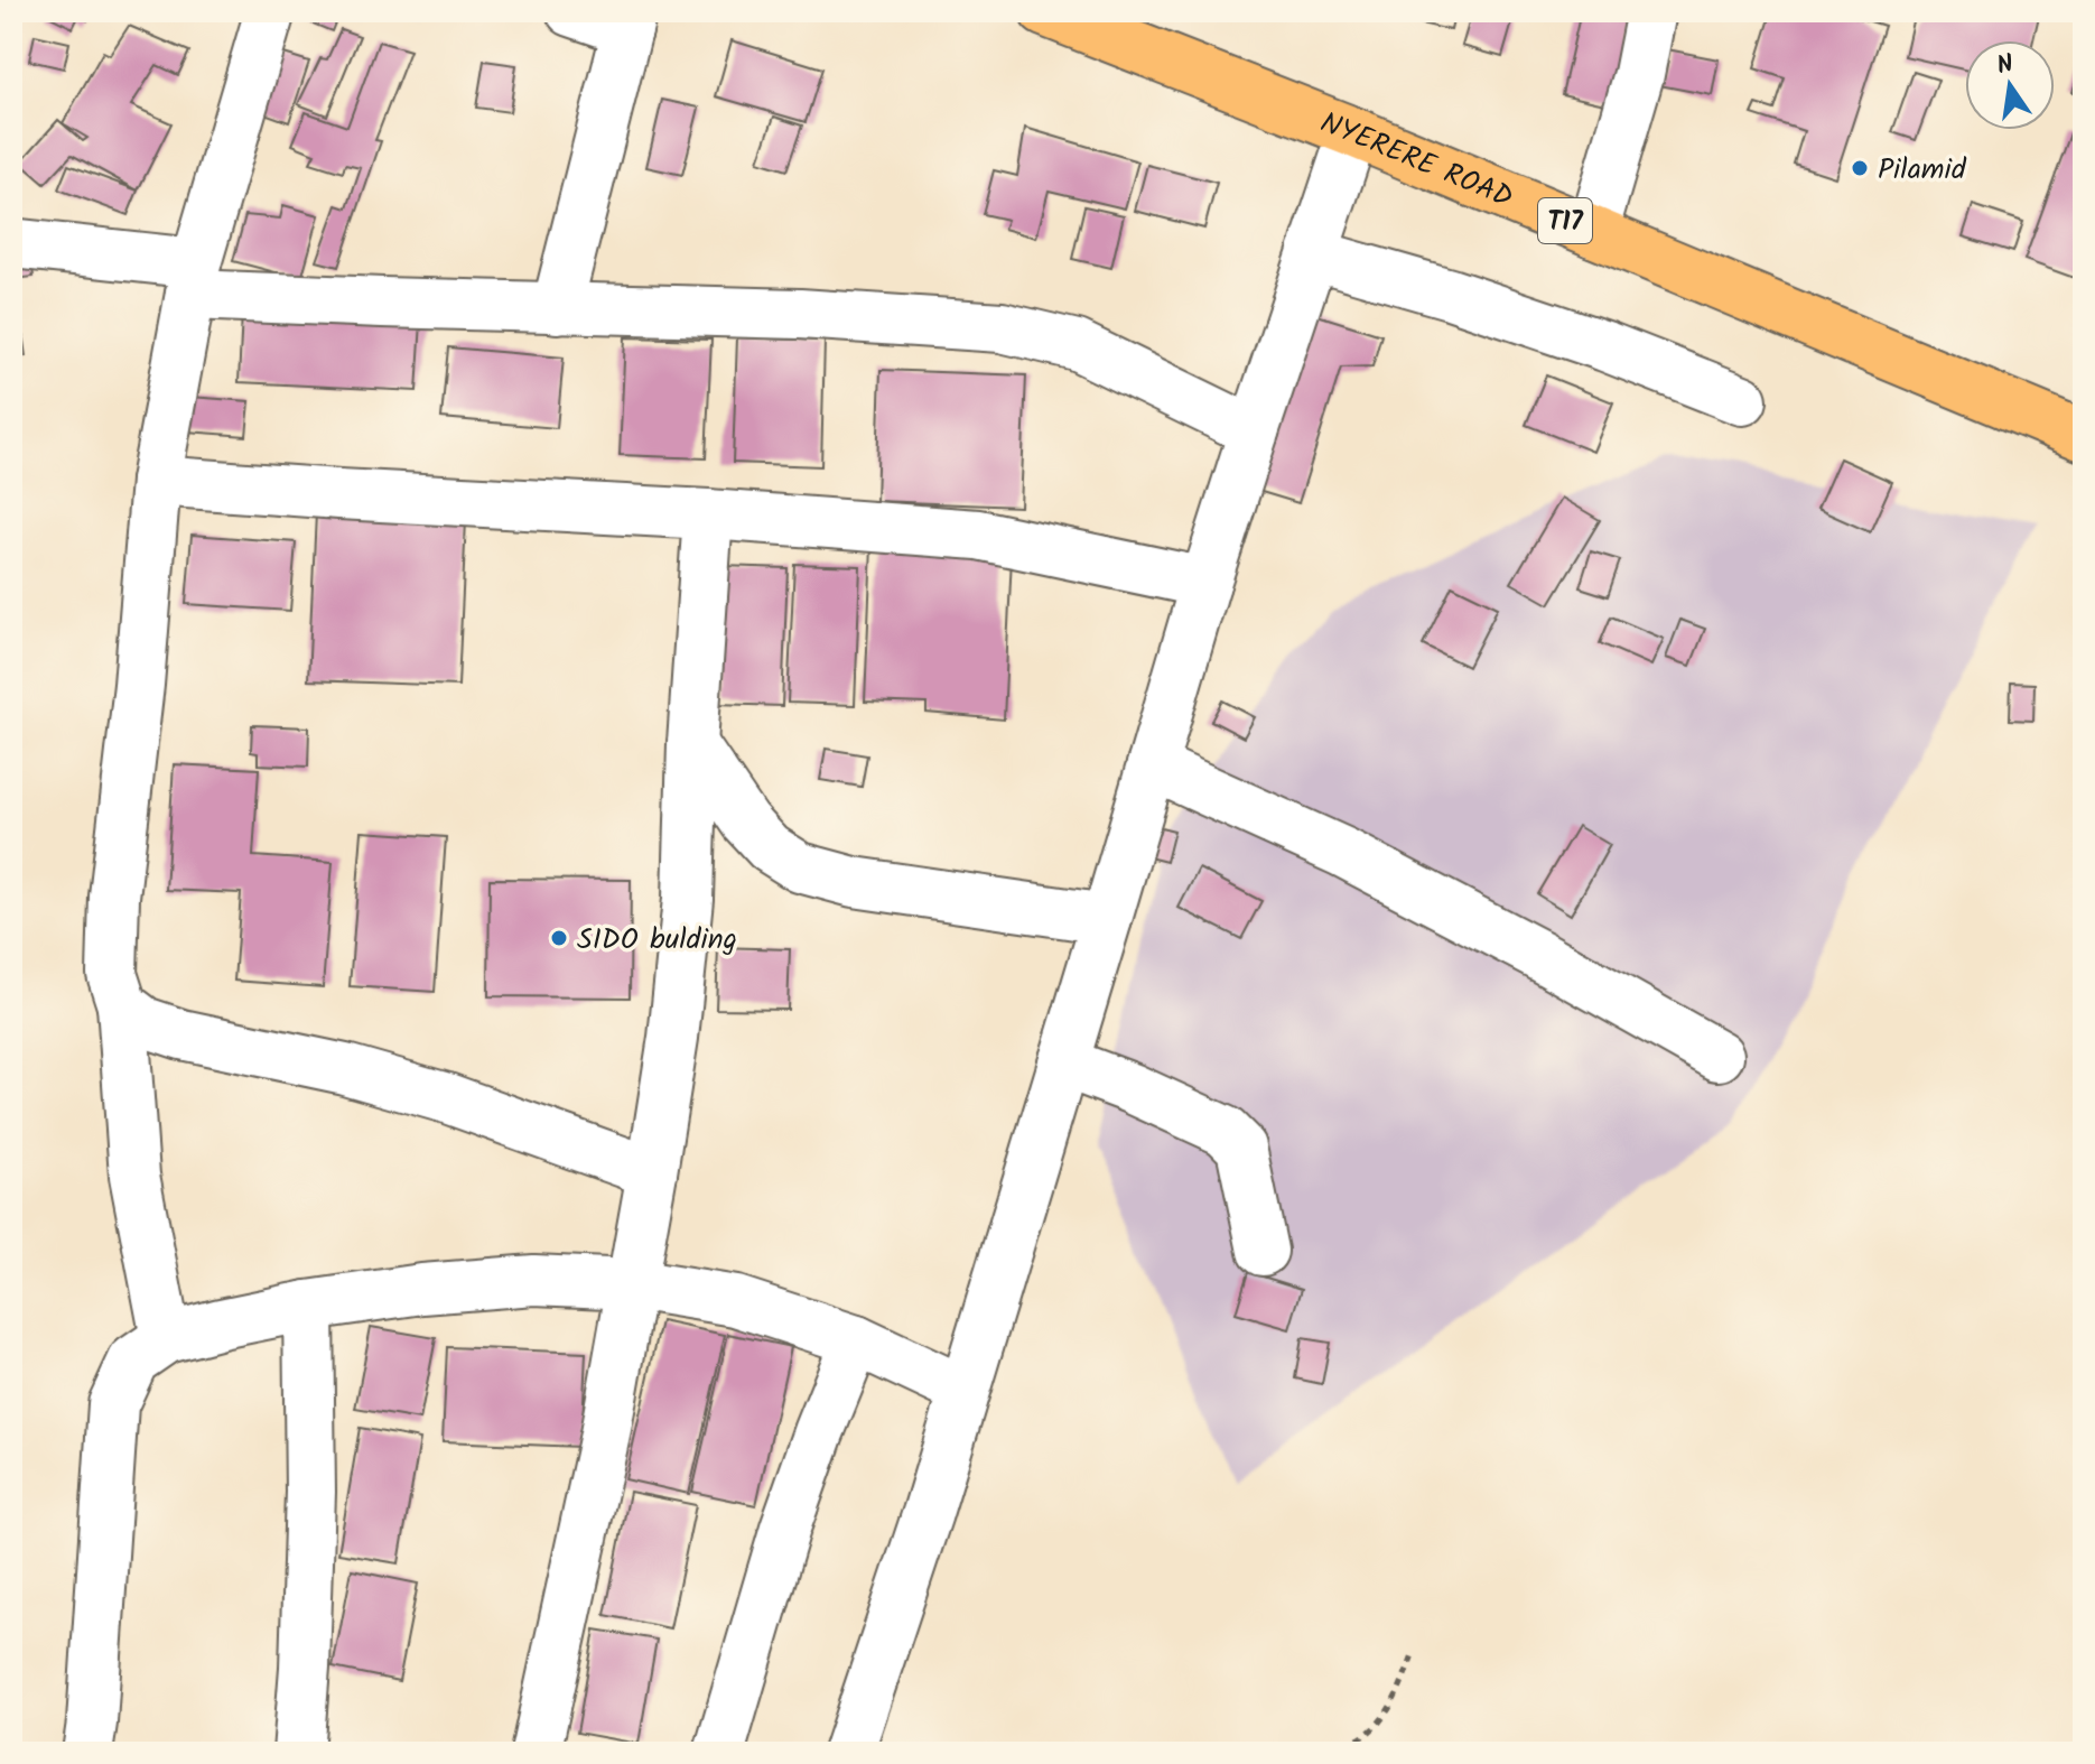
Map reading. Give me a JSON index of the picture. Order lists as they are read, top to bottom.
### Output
{
  "streets": {
    "main road": ["NYERERE ROAD", "T17"]
  },
  "places": ["Pilamid", "SIDO bulding"],
  "north": "top"
}
